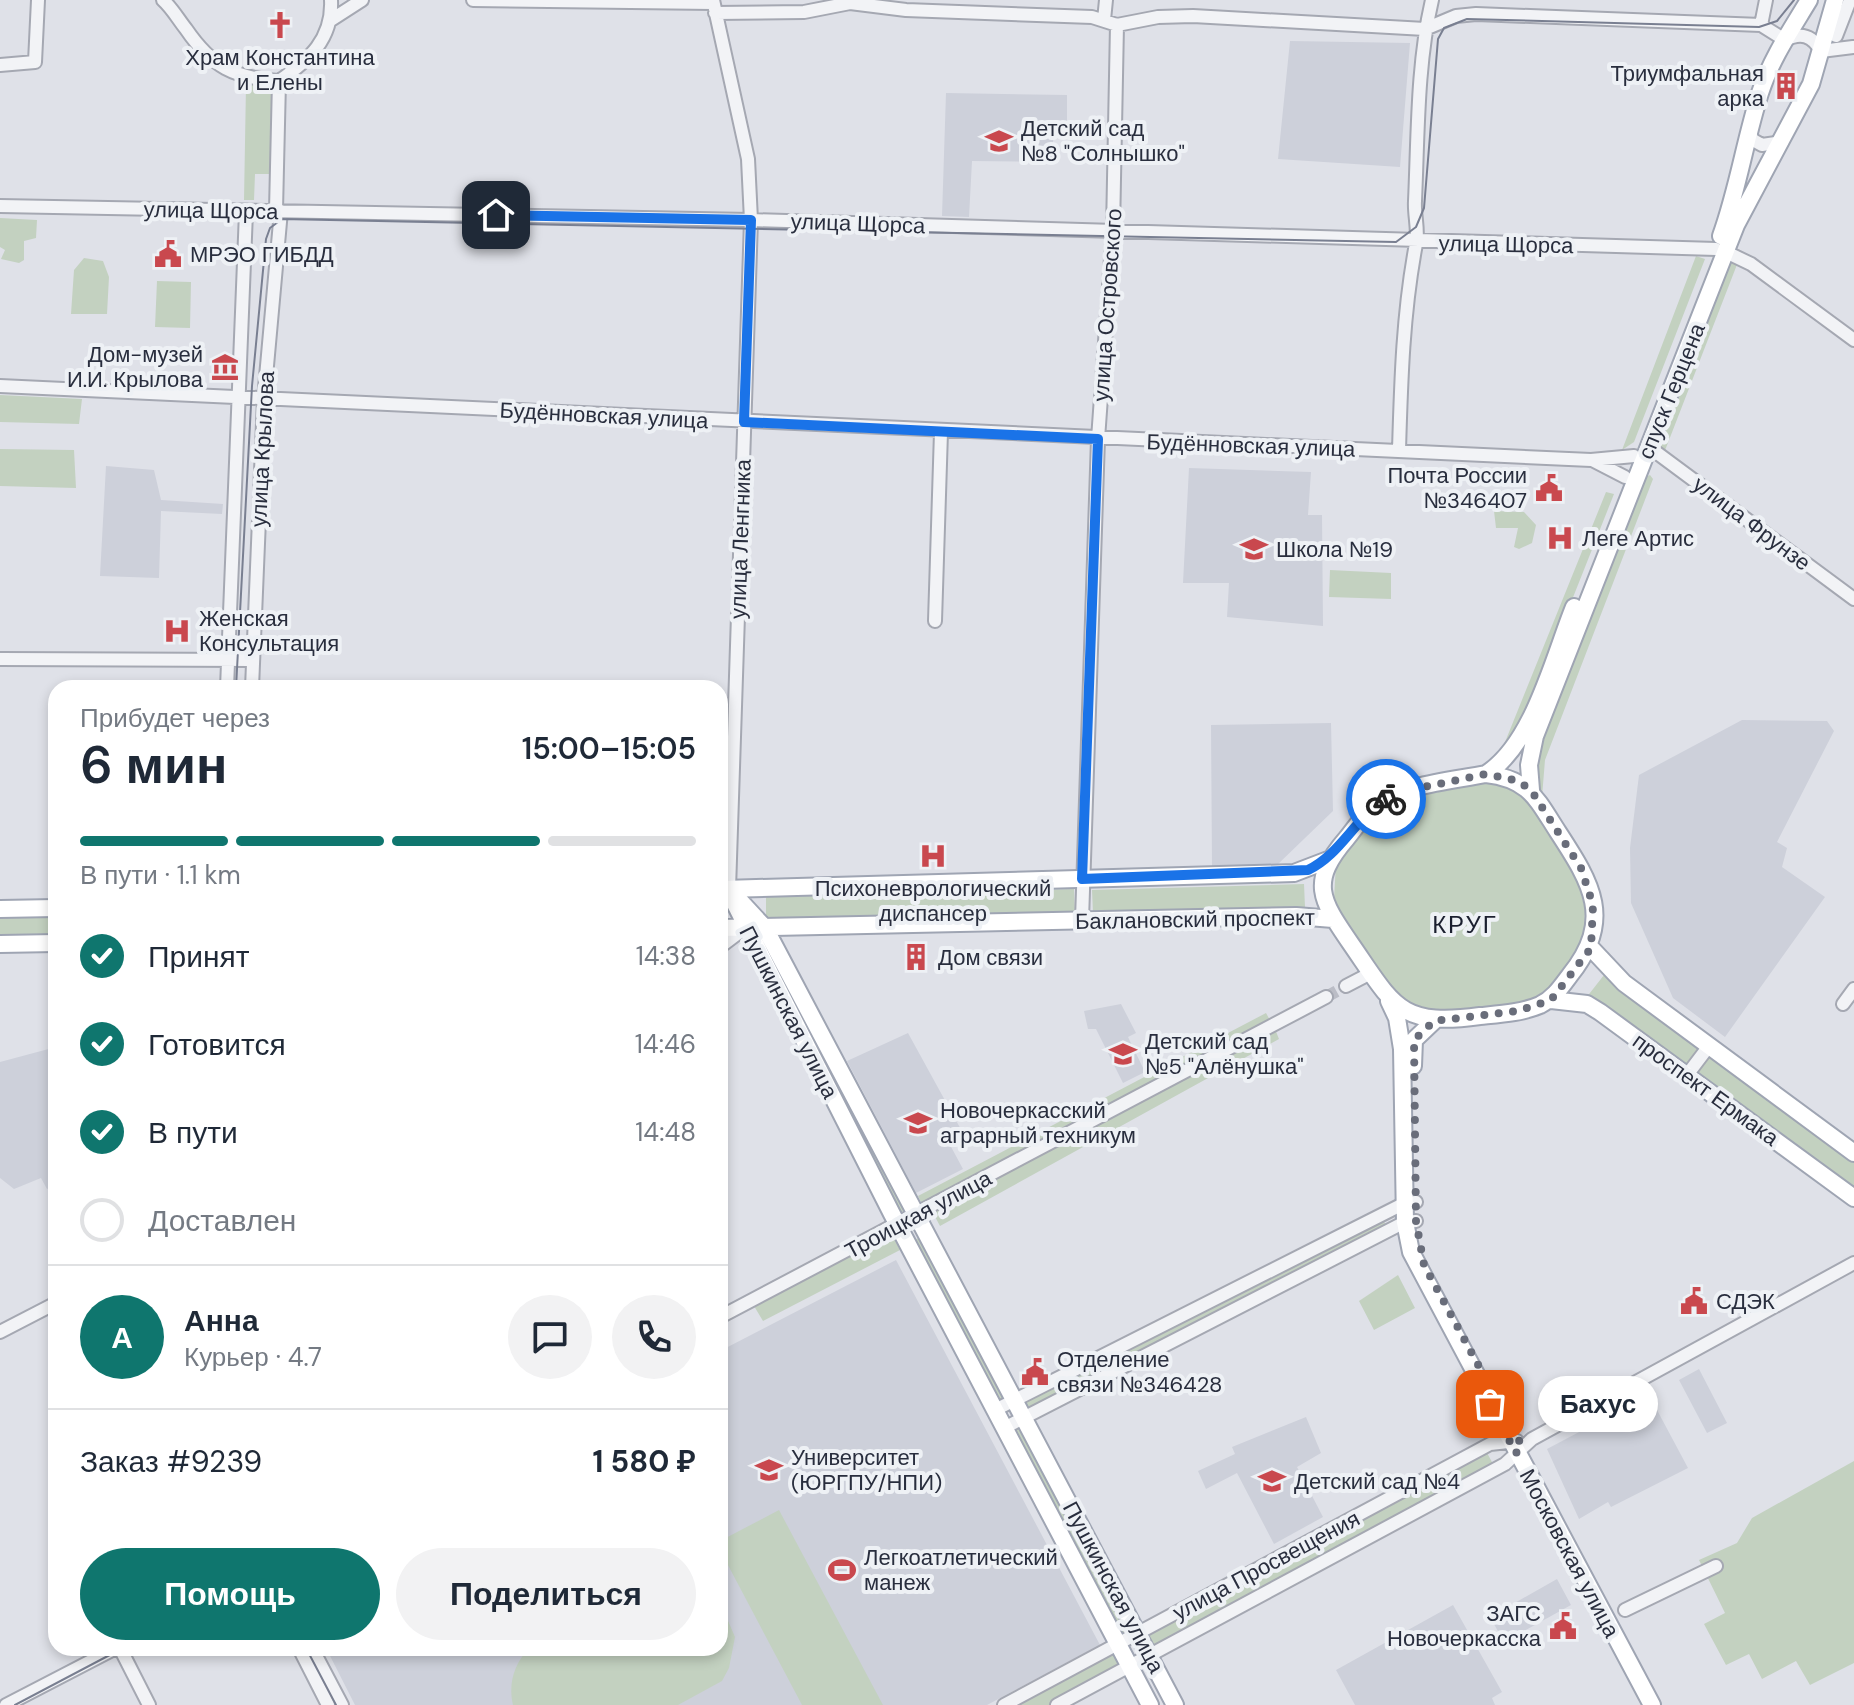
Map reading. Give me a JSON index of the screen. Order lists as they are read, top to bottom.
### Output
{
  "streets": {
    "main road": [
      "спуск Герцена",
      "Баклановский проспект",
      "Пушкинская улица",
      "проспект Ермака",
      "Московская улица"
    ],
    "street": [
      "улица Щорса",
      "улица Островского",
      "Будённовская улица",
      "улица Крылова",
      "улица Фрунзе",
      "улица Ленгника",
      "Троицкая улица",
      "улица Просвещения"
    ]
  },
  "crossings": [
    ["улица Щорса", "улица Островского"],
    ["улица Щорса", "спуск Герцена"],
    ["улица Щорса", "улица Крылова"],
    ["улица Щорса", "улица Ленгника"],
    ["улица Островского", "Будённовская улица"],
    ["улица Островского", "Баклановский проспект"],
    ["спуск Герцена", "Будённовская улица"],
    ["спуск Герцена", "улица Фрунзе"],
    ["спуск Герцена", "Баклановский проспект"],
    ["спуск Герцена", "проспект Ермака"],
    ["спуск Герцена", "Московская улица"],
    ["Будённовская улица", "улица Крылова"],
    ["Будённовская улица", "улица Ленгника"],
    ["Баклановский проспект", "Пушкинская улица"],
    ["Баклановский проспект", "проспект Ермака"],
    ["Баклановский проспект", "Московская улица"],
    ["Пушкинская улица", "Троицкая улица"],
    ["Пушкинская улица", "улица Просвещения"],
    ["проспект Ермака", "Московская улица"],
    ["Московская улица", "улица Просвещения"]
  ],
  "districts": ["КРУГ"],
  "places": {
    "church": ["Храм Константина и Елены"],
    "building": ["Триумфальная арка", "Дом связи"],
    "school or university": [
      "Детский сад №8 \"Солнышко\"",
      "Школа №19",
      "Детский сад №5 \"Алёнушка\"",
      "Новочеркасский аграрный техникум",
      "Университет (ЮРГПУ/НПИ)",
      "Детский сад №4"
    ],
    "public building": [
      "МРЭО ГИБДД",
      "Почта России №346407",
      "СДЭК",
      "Отделение связи №346428",
      "ЗАГС Новочеркасска"
    ],
    "museum": ["Дом-музей И.И. Крылова"],
    "hospital": ["Леге Артис", "Женская Консультация", "Психоневрологический диспансер"],
    "other": ["Бахус"],
    "sports": ["Легкоатлетический манеж"]
  },
  "page": {
    "heading": ["6 мин", "Прибудет через", "15:00–15:05"],
    "panel": [
      "Анна",
      "Курьер · 4.7",
      "Заказ #9239",
      "1 580 ₽"
    ],
    "bar": "В пути · 1.1 km",
    "list": [
      ["Принят", "14:38"],
      ["Готовится", "14:46"],
      ["В пути", "14:48"],
      "Доставлен"
    ],
    "round": "А",
    "bubble": "Бахус",
    "buttons": ["Помощь", "Поделиться"]
  }
}
